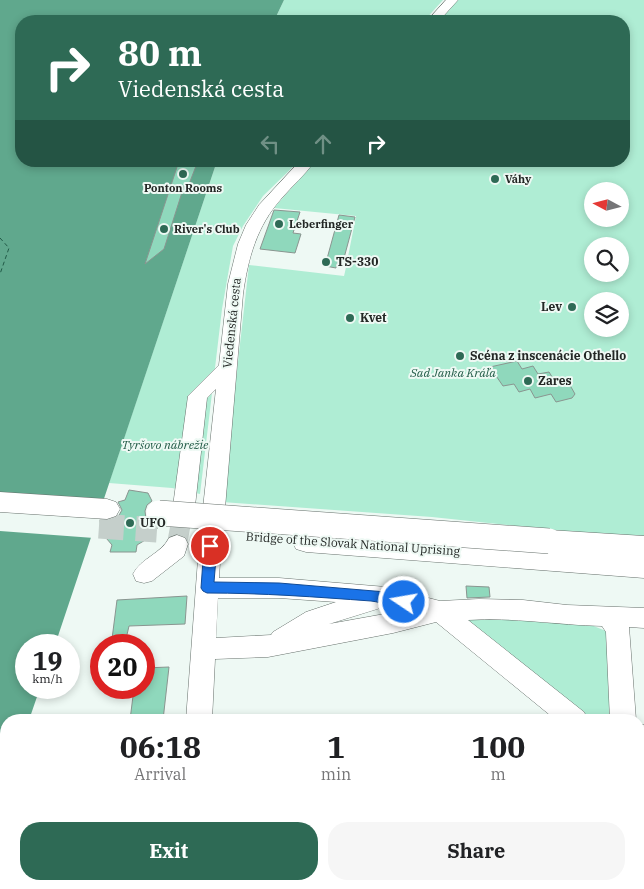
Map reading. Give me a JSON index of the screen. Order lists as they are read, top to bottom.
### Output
{
  "streets": {
    "main road": ["Bridge of the Slovak National Uprising"],
    "street": ["Viedenská cesta"]
  },
  "parks": ["Sad Janka Kráľa", "Tyršovo nábrežie"],
  "places": [
    "Ponton Rooms",
    "Váhy",
    "Leberfinger",
    "River's Club",
    "TS-330",
    "Lev",
    "Kvet",
    "Scéna z inscenácie Othello",
    "Zares",
    "UFO"
  ],
  "north": "left",
  "page": {
    "turn": ["80 m", "Viedenská cesta"],
    "speed": "19 km/h",
    "limit": "20",
    "eta": [
      "06:18",
      "Arrival",
      "1",
      "min",
      "100",
      "m"
    ],
    "buttons": ["Exit", "Share"]
  }
}
